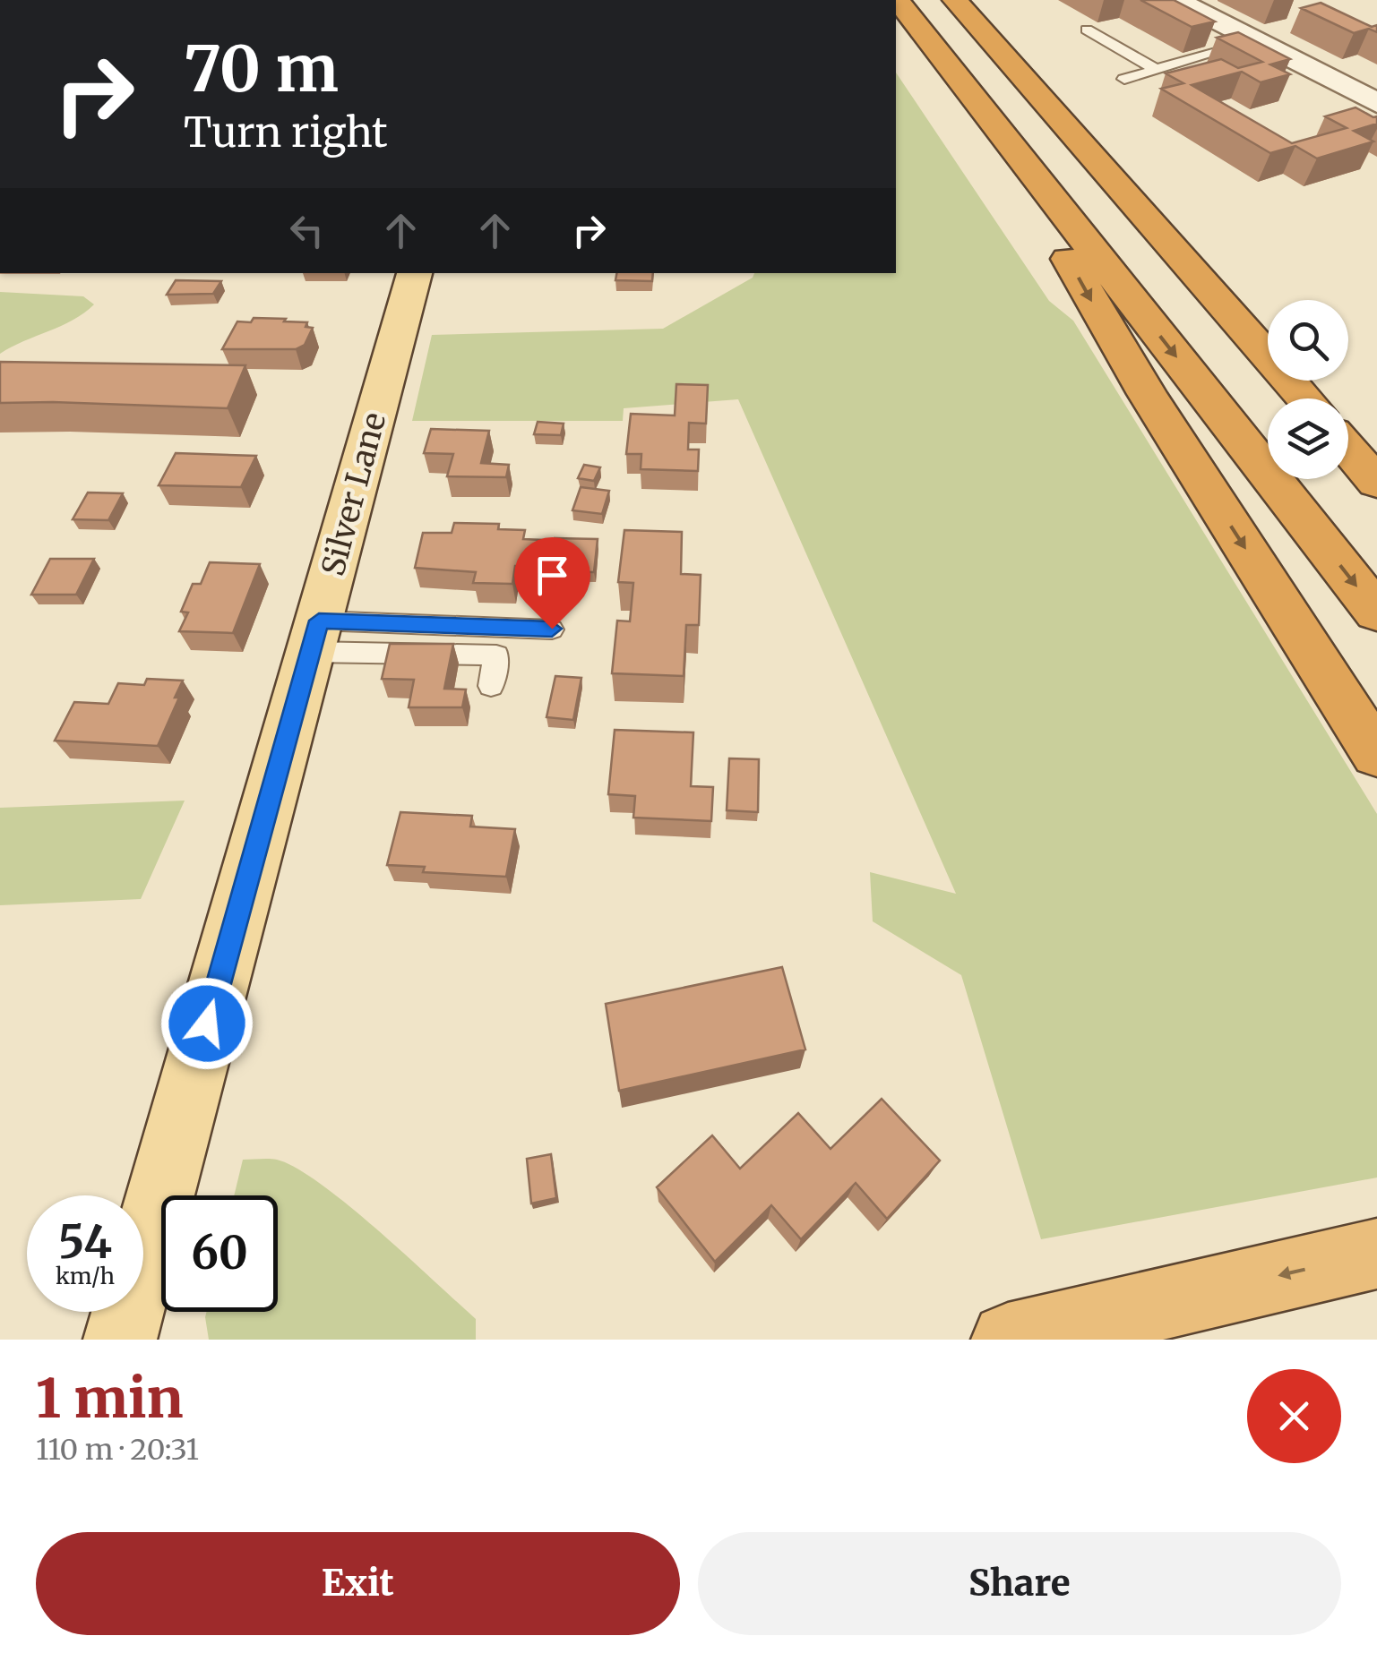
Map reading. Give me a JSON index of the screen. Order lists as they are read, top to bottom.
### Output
{
  "streets": {
    "main road": ["Silver Lane"]
  },
  "page": {
    "turn": ["70 m", "Turn right"],
    "speed": "54 km/h",
    "limit": "60",
    "heading": ["1 min", "110 m · 20:31"],
    "buttons": ["Exit", "Share"]
  }
}
